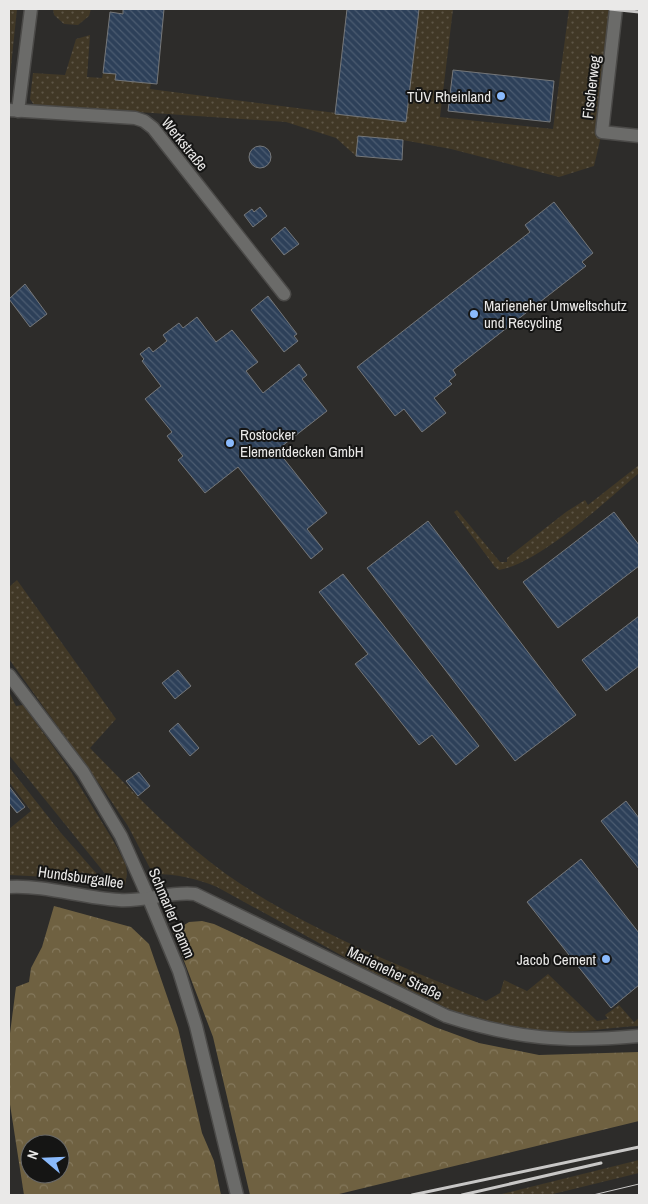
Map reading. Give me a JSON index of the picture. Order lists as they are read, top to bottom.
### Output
{
  "streets": {
    "street": [
      "Fischerweg",
      "Werkstraße",
      "Hundsburgallee",
      "Schmarler Damm",
      "Marieneher Straße"
    ]
  },
  "crossings": [
    ["Hundsburgallee", "Schmarler Damm"],
    ["Hundsburgallee", "Marieneher Straße"],
    ["Schmarler Damm", "Marieneher Straße"]
  ],
  "places": [
    "TÜV Rheinland",
    "Marieneher Umweltschutz und Recycling",
    "Rostocker Elementdecken GmbH",
    "Jacob Cement"
  ],
  "north": "left"
}
